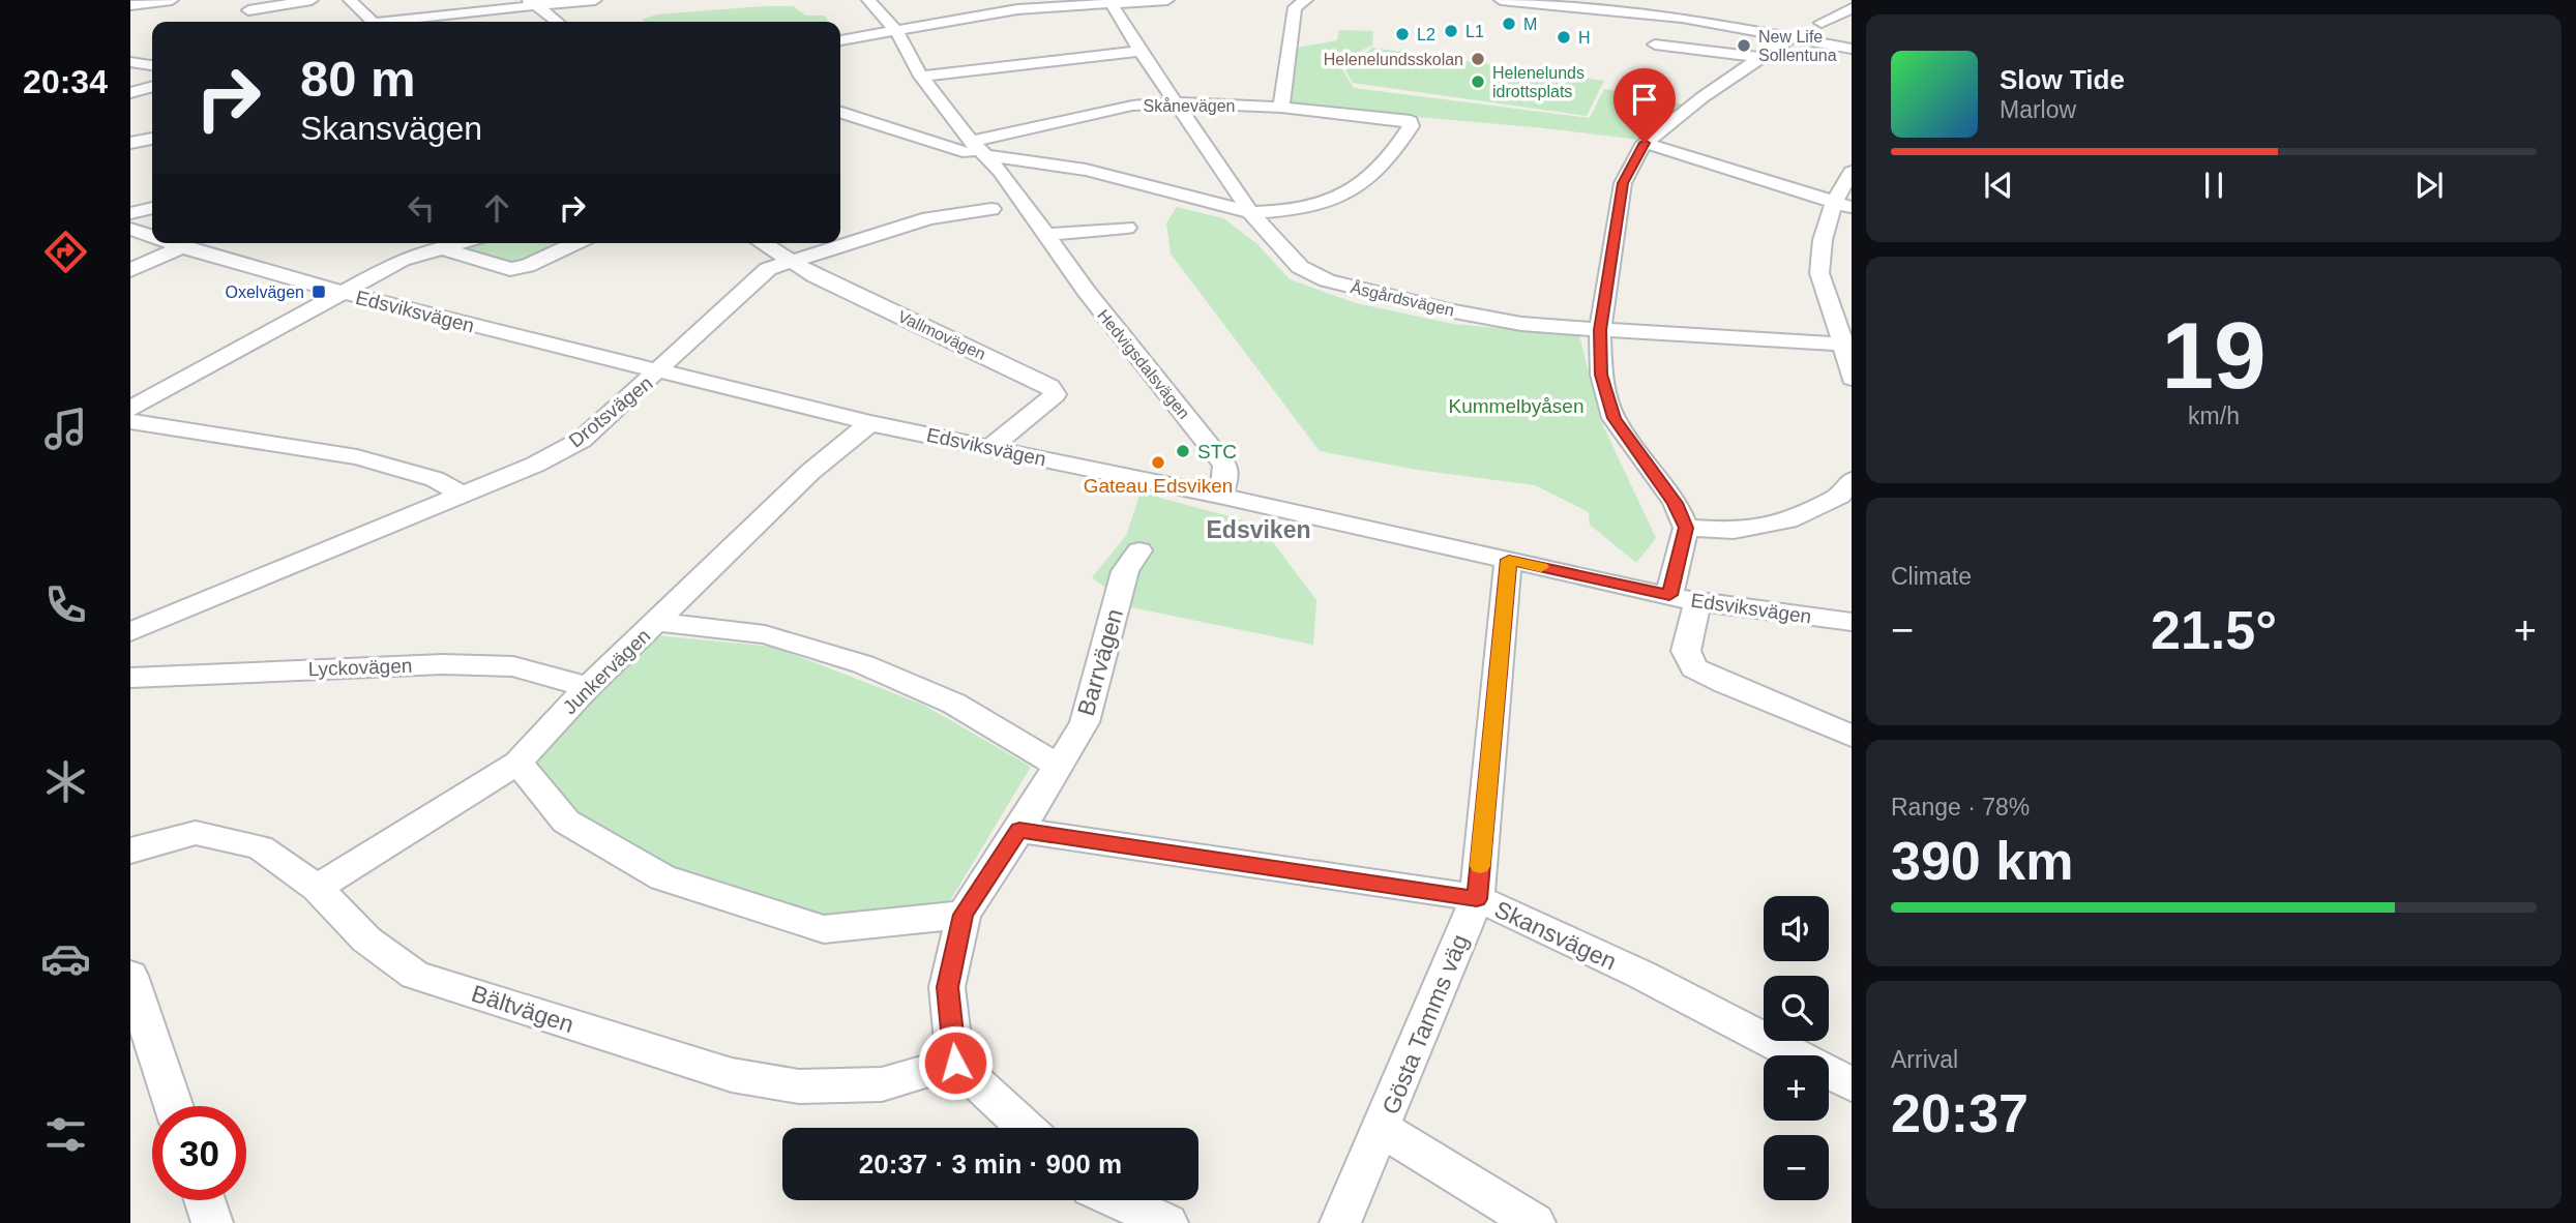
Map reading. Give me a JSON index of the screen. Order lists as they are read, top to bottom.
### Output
{
  "streets": {
    "street": [
      "Skånevägen",
      "Åsgårdsvägen",
      "Edsviksvägen",
      "Vallmovägen",
      "Hedvigsdalsvägen",
      "Drotsvägen",
      "Barrvägen",
      "Lyckovägen",
      "Junkervägen",
      "Skansvägen",
      "Bältvägen",
      "Gösta Tamms väg"
    ]
  },
  "crossings": [
    ["Skånevägen", "Åsgårdsvägen"],
    ["Skånevägen", "Hedvigsdalsvägen"],
    ["Edsviksvägen", "Vallmovägen"],
    ["Edsviksvägen", "Hedvigsdalsvägen"],
    ["Edsviksvägen", "Drotsvägen"],
    ["Edsviksvägen", "Junkervägen"],
    ["Edsviksvägen", "Gösta Tamms väg"],
    ["Vallmovägen", "Drotsvägen"],
    ["Barrvägen", "Skansvägen"],
    ["Barrvägen", "Bältvägen"],
    ["Lyckovägen", "Junkervägen"],
    ["Junkervägen", "Bältvägen"],
    ["Skansvägen", "Gösta Tamms väg"]
  ],
  "districts": ["Edsviken"],
  "parks": ["Kummelbyåsen"],
  "places": {
    "other": [
      "M",
      "L1",
      "L2",
      "H",
      "New Life Sollentuna",
      "Helenelundsskolan",
      "Helenelunds idrottsplats",
      "STC",
      "Gateau Edsviken"
    ],
    "transit": ["Oxelvägen"]
  },
  "page": {
    "tabs": "20:34",
    "turn": ["80 m", "Skansvägen"],
    "song": ["Slow Tide", "Marlow"],
    "tile": [
      ["19", "km/h"],
      "Climate",
      ["Range · 78%", "390 km"],
      ["Arrival", "20:37"]
    ],
    "heat": ["−", "21.5°", "+"],
    "map_buttons": ["+", "−"],
    "limit": "30",
    "trip": "20:37 · 3 min · 900 m"
  }
}
